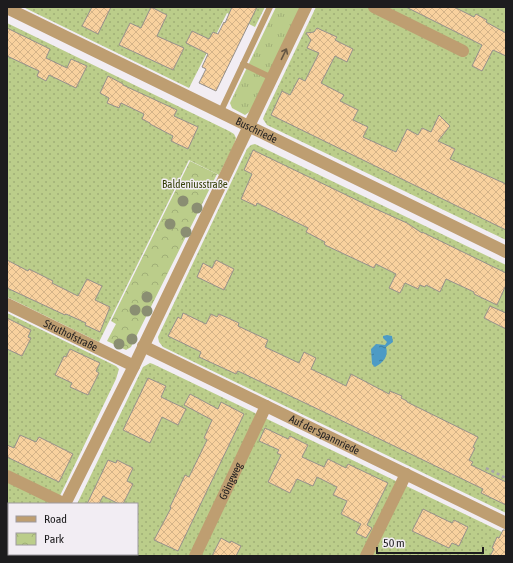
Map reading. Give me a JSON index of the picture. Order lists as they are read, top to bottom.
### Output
{
  "streets": {
    "street": [
      "Buschriede",
      "Struthofstraße",
      "Auf der Spannriede",
      "Göingweg"
    ]
  },
  "crossings": [
    ["Auf der Spannriede", "Göingweg"]
  ],
  "parks": ["Baldeniusstraße"],
  "legend": ["Road", "Park"],
  "scale_bar": "50 m"
}
